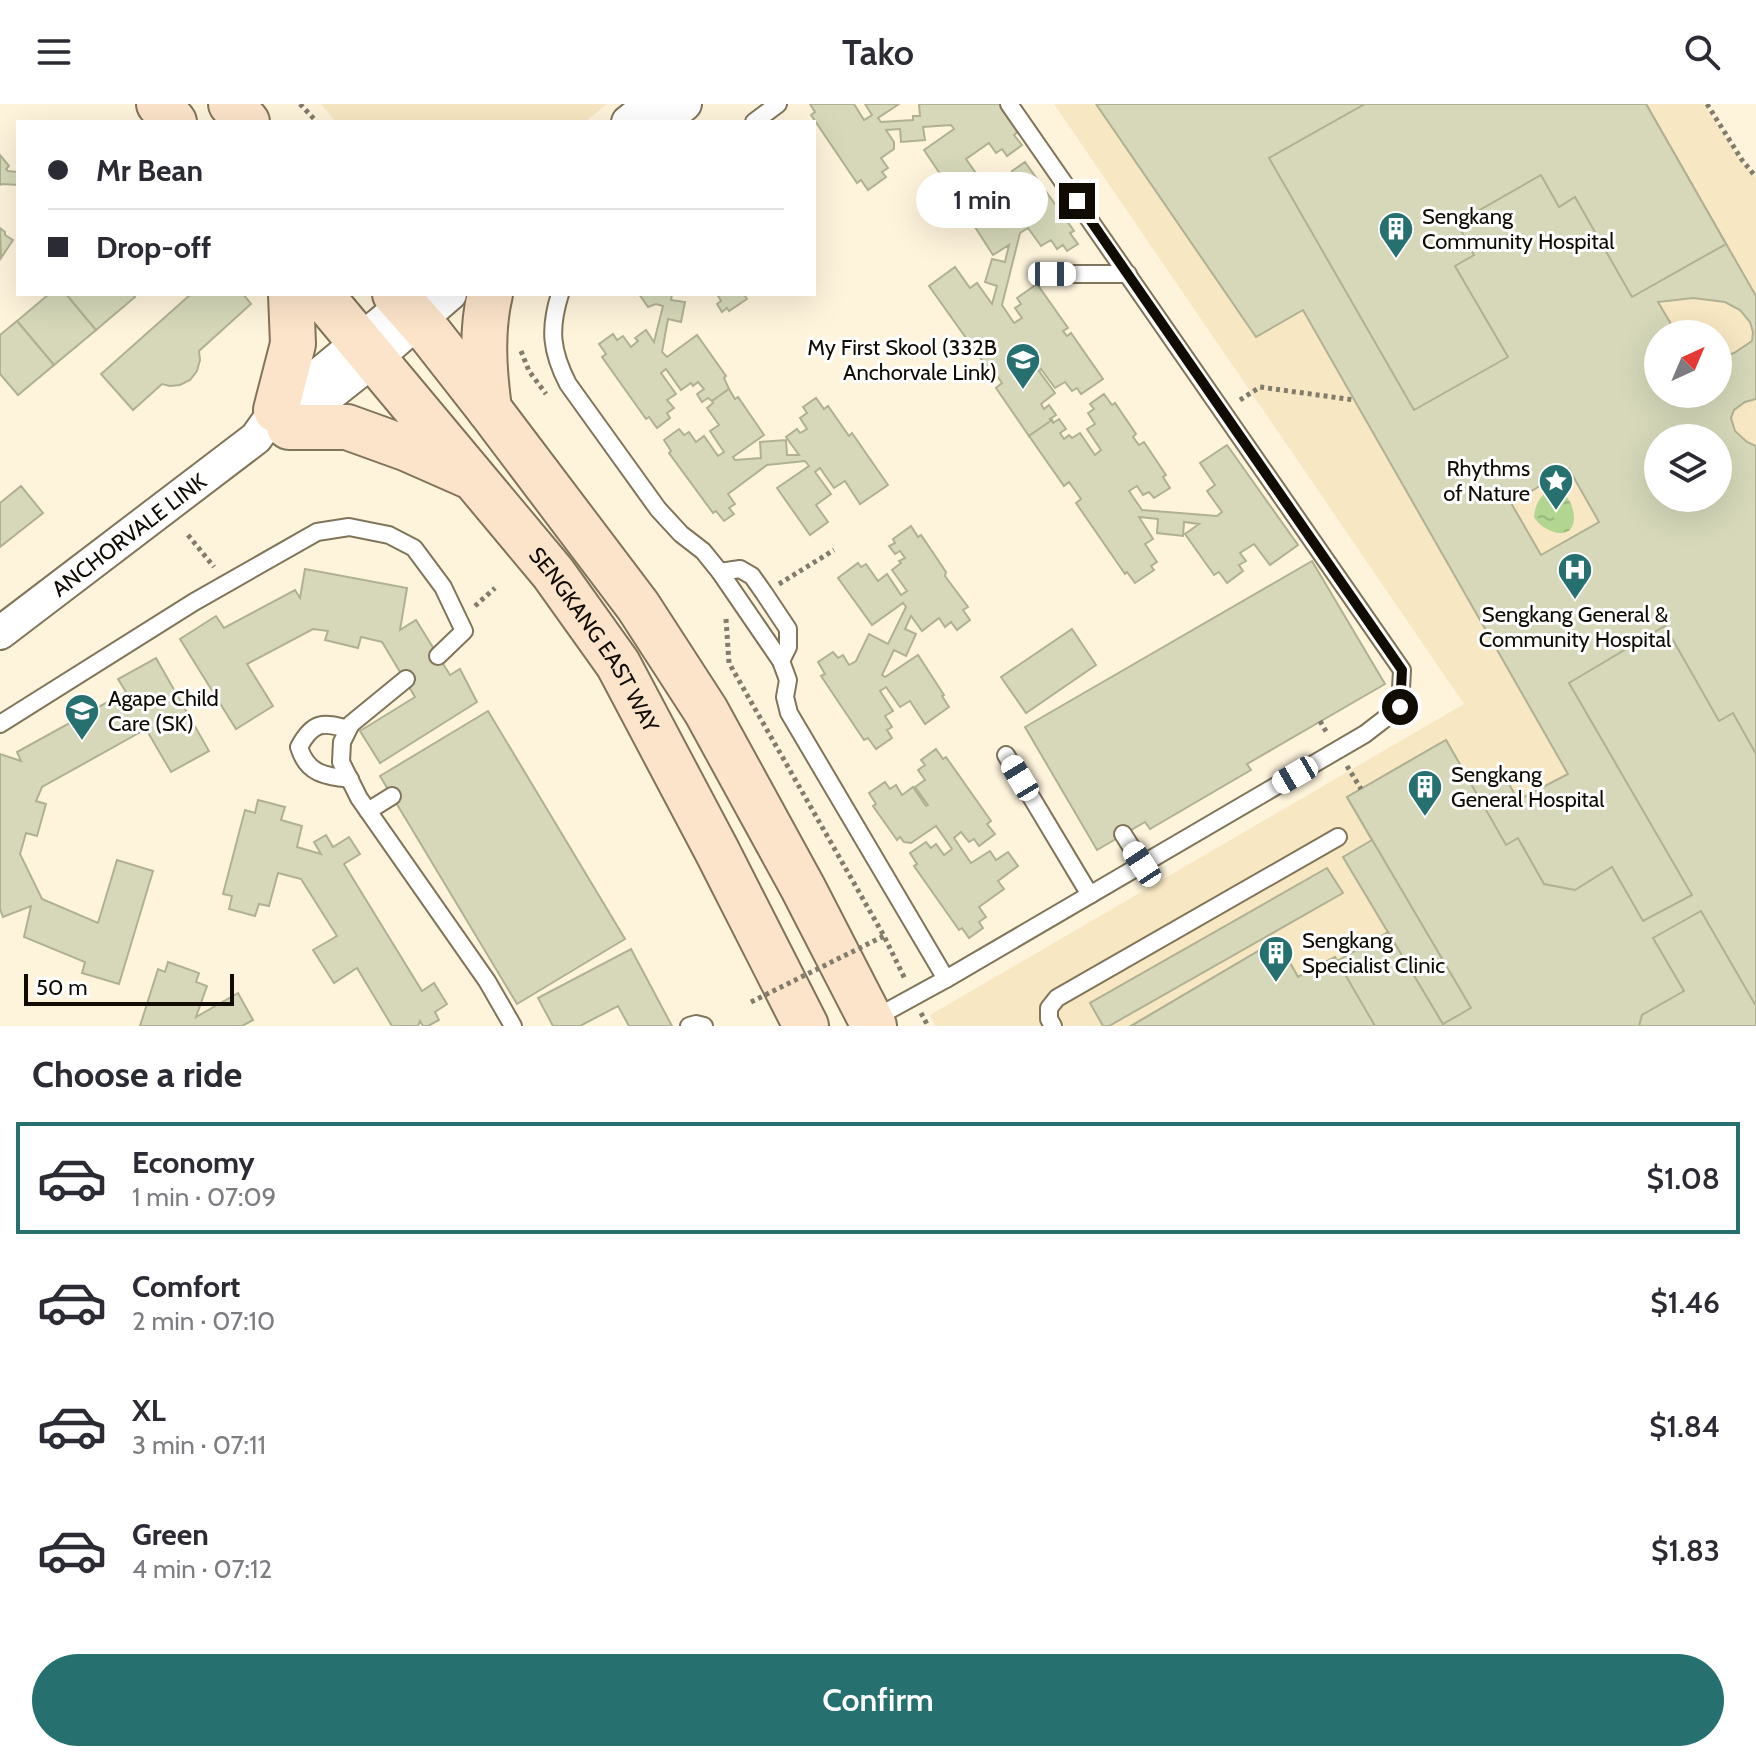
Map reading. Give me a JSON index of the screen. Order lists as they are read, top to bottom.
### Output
{
  "streets": {
    "main road": ["SENGKANG EAST WAY"],
    "street": ["ANCHORVALE LINK"]
  },
  "crossings": [
    ["ANCHORVALE LINK", "SENGKANG EAST WAY"]
  ],
  "places": {
    "building": ["Sengkang Community Hospital", "Sengkang General Hospital", "Sengkang Specialist Clinic"],
    "school or university": ["My First Skool (332B Anchorvale Link)", "Agape Child Care (SK)"],
    "place": ["Rhythms of Nature"],
    "hospital": ["Sengkang General & Community Hospital"]
  },
  "scale_bar": "50 m",
  "north": "top right",
  "page": {
    "header": "Tako",
    "banner": ["Mr Bean", "Drop-off"],
    "bubble": "1 min",
    "scale": "50 m",
    "heading": "Choose a ride",
    "list": [
      {
        "name": "Economy",
        "note": "1 min · 07:09",
        "value": "$1.08"
      },
      {
        "name": "Comfort",
        "note": "2 min · 07:10",
        "value": "$1.46"
      },
      {
        "name": "XL",
        "note": "3 min · 07:11",
        "value": "$1.84"
      },
      {
        "name": "Green",
        "note": "4 min · 07:12",
        "value": "$1.83"
      }
    ],
    "buttons": "Confirm"
  }
}
